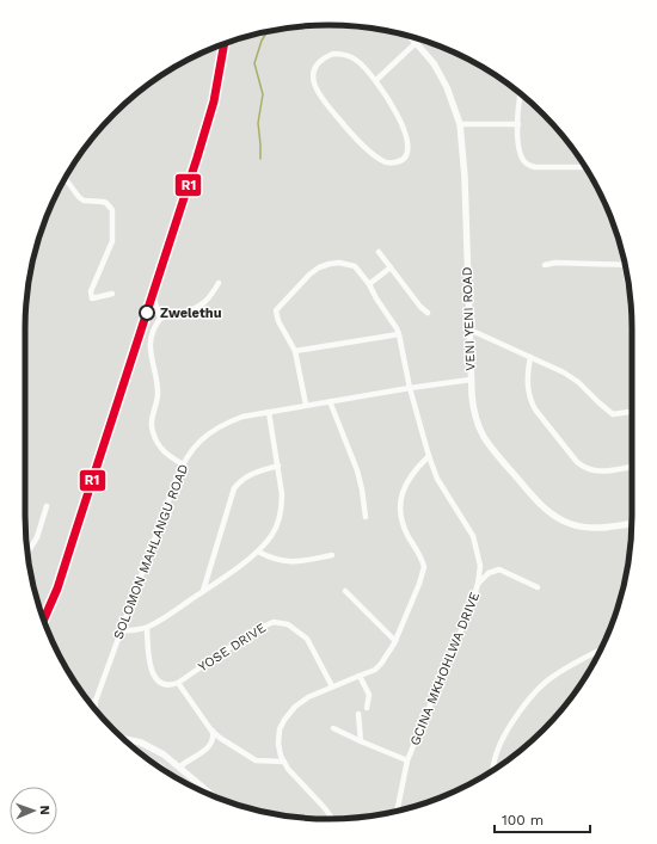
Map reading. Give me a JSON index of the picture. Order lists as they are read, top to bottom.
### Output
{
  "streets": {
    "street": [
      "VENI YENI ROAD",
      "SOLOMON MAHLANGU ROAD",
      "YOSE DRIVE",
      "GCINA MKHOHLWA DRIVE"
    ]
  },
  "crossings": [
    ["VENI YENI ROAD", "SOLOMON MAHLANGU ROAD"],
    ["SOLOMON MAHLANGU ROAD", "GCINA MKHOHLWA DRIVE"]
  ],
  "places": ["Zwelethu"],
  "lines": ["transit line R1"],
  "scale_bar": "100 m",
  "north": "right"
}
